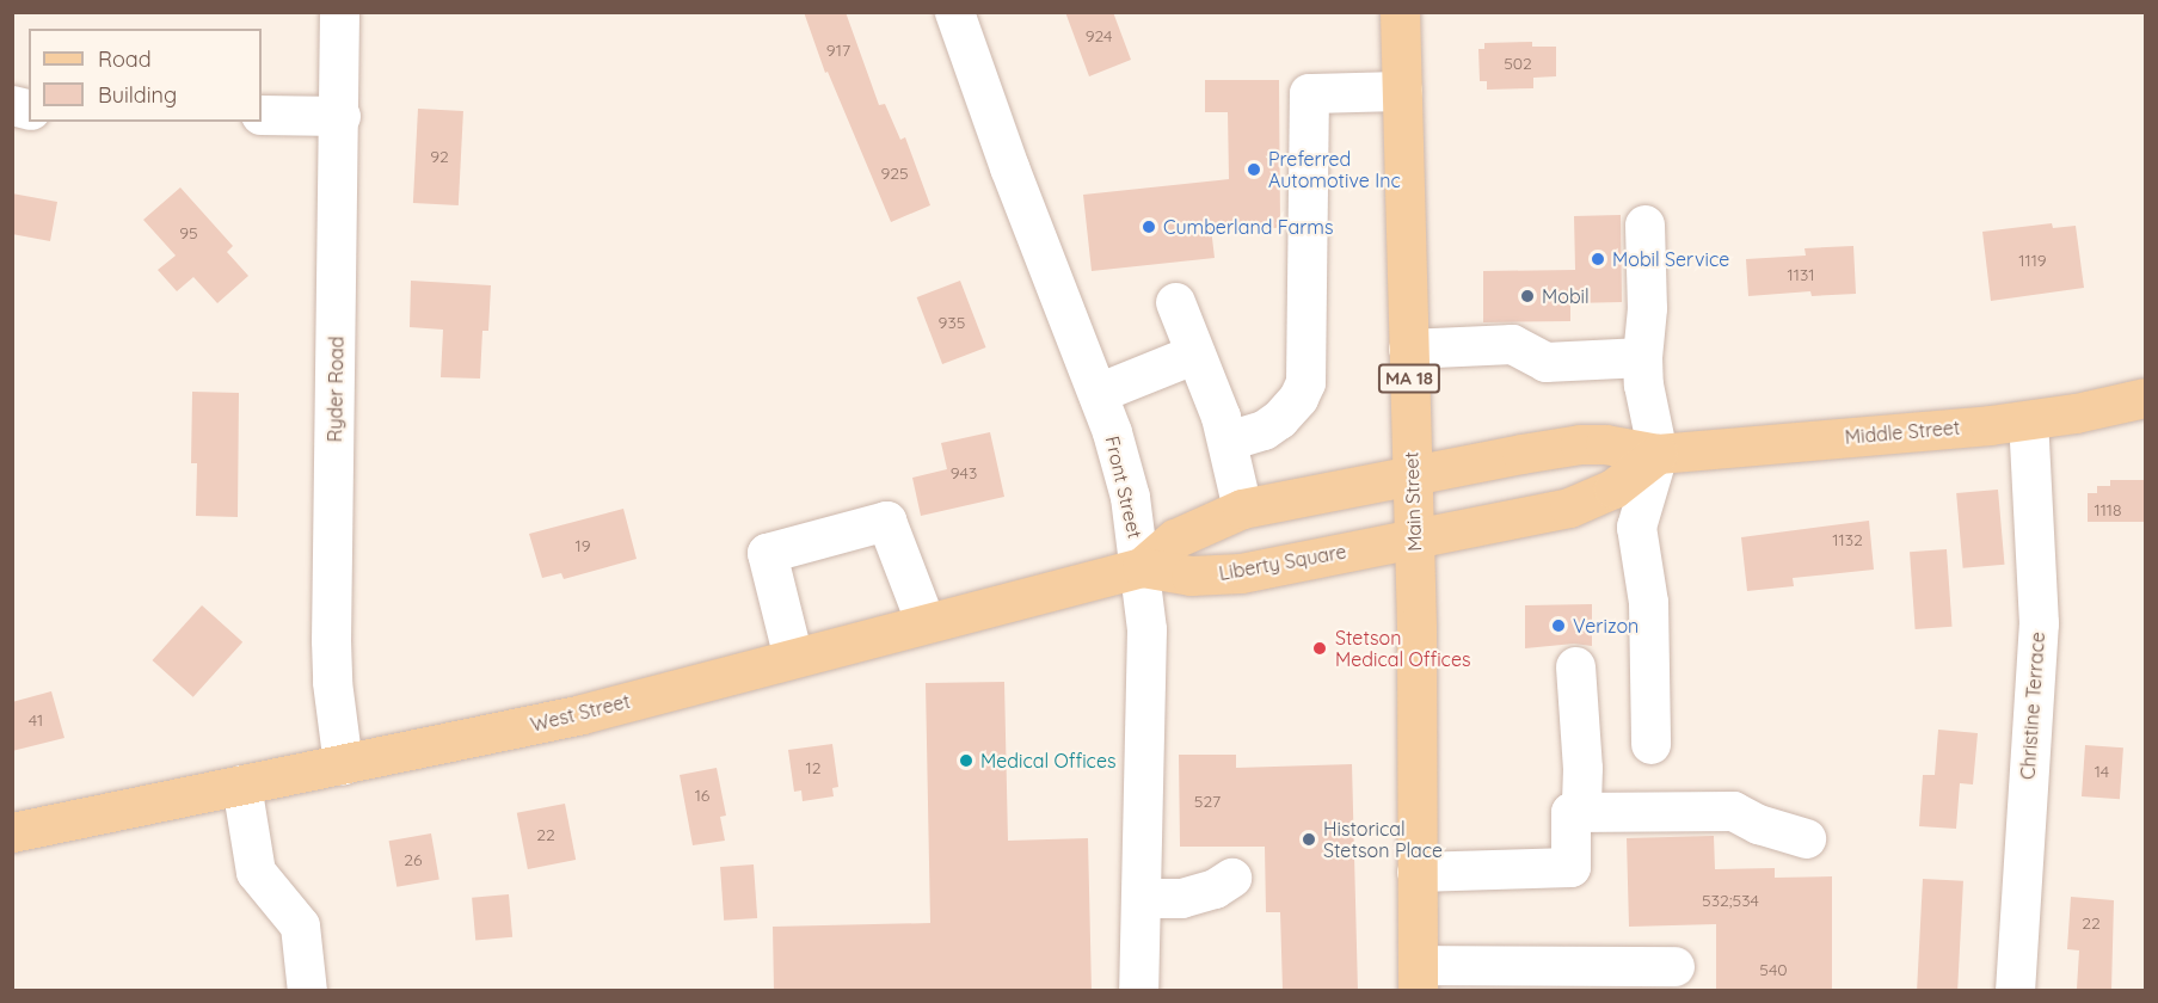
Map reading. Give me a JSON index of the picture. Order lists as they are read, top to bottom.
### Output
{
  "streets": {
    "main road": [
      "MA 18",
      "Middle Street",
      "Main Street",
      "Liberty Square",
      "West Street"
    ],
    "street": ["Ryder Road", "Front Street", "Christine Terrace"]
  },
  "crossings": [
    ["Ryder Road", "West Street"],
    ["Middle Street", "Main Street"],
    ["Middle Street", "Christine Terrace"],
    ["Front Street", "Liberty Square"],
    ["Front Street", "West Street"],
    ["Main Street", "Liberty Square"],
    ["Liberty Square", "West Street"]
  ],
  "places": [
    "Preferred Automotive Inc",
    "Cumberland Farms",
    "Mobil Service",
    "Mobil",
    "Verizon",
    "Stetson Medical Offices",
    "Medical Offices",
    "Historical Stetson Place"
  ],
  "house_numbers": [
    "924",
    "917",
    "502",
    "92",
    "925",
    "95",
    "1119",
    "1131",
    "935",
    "943",
    "1118",
    "1132",
    "19",
    "41",
    "12",
    "14",
    "16",
    "527",
    "22",
    "26",
    "532;534",
    "22",
    "540"
  ],
  "legend": ["Road", "Building"]
}
